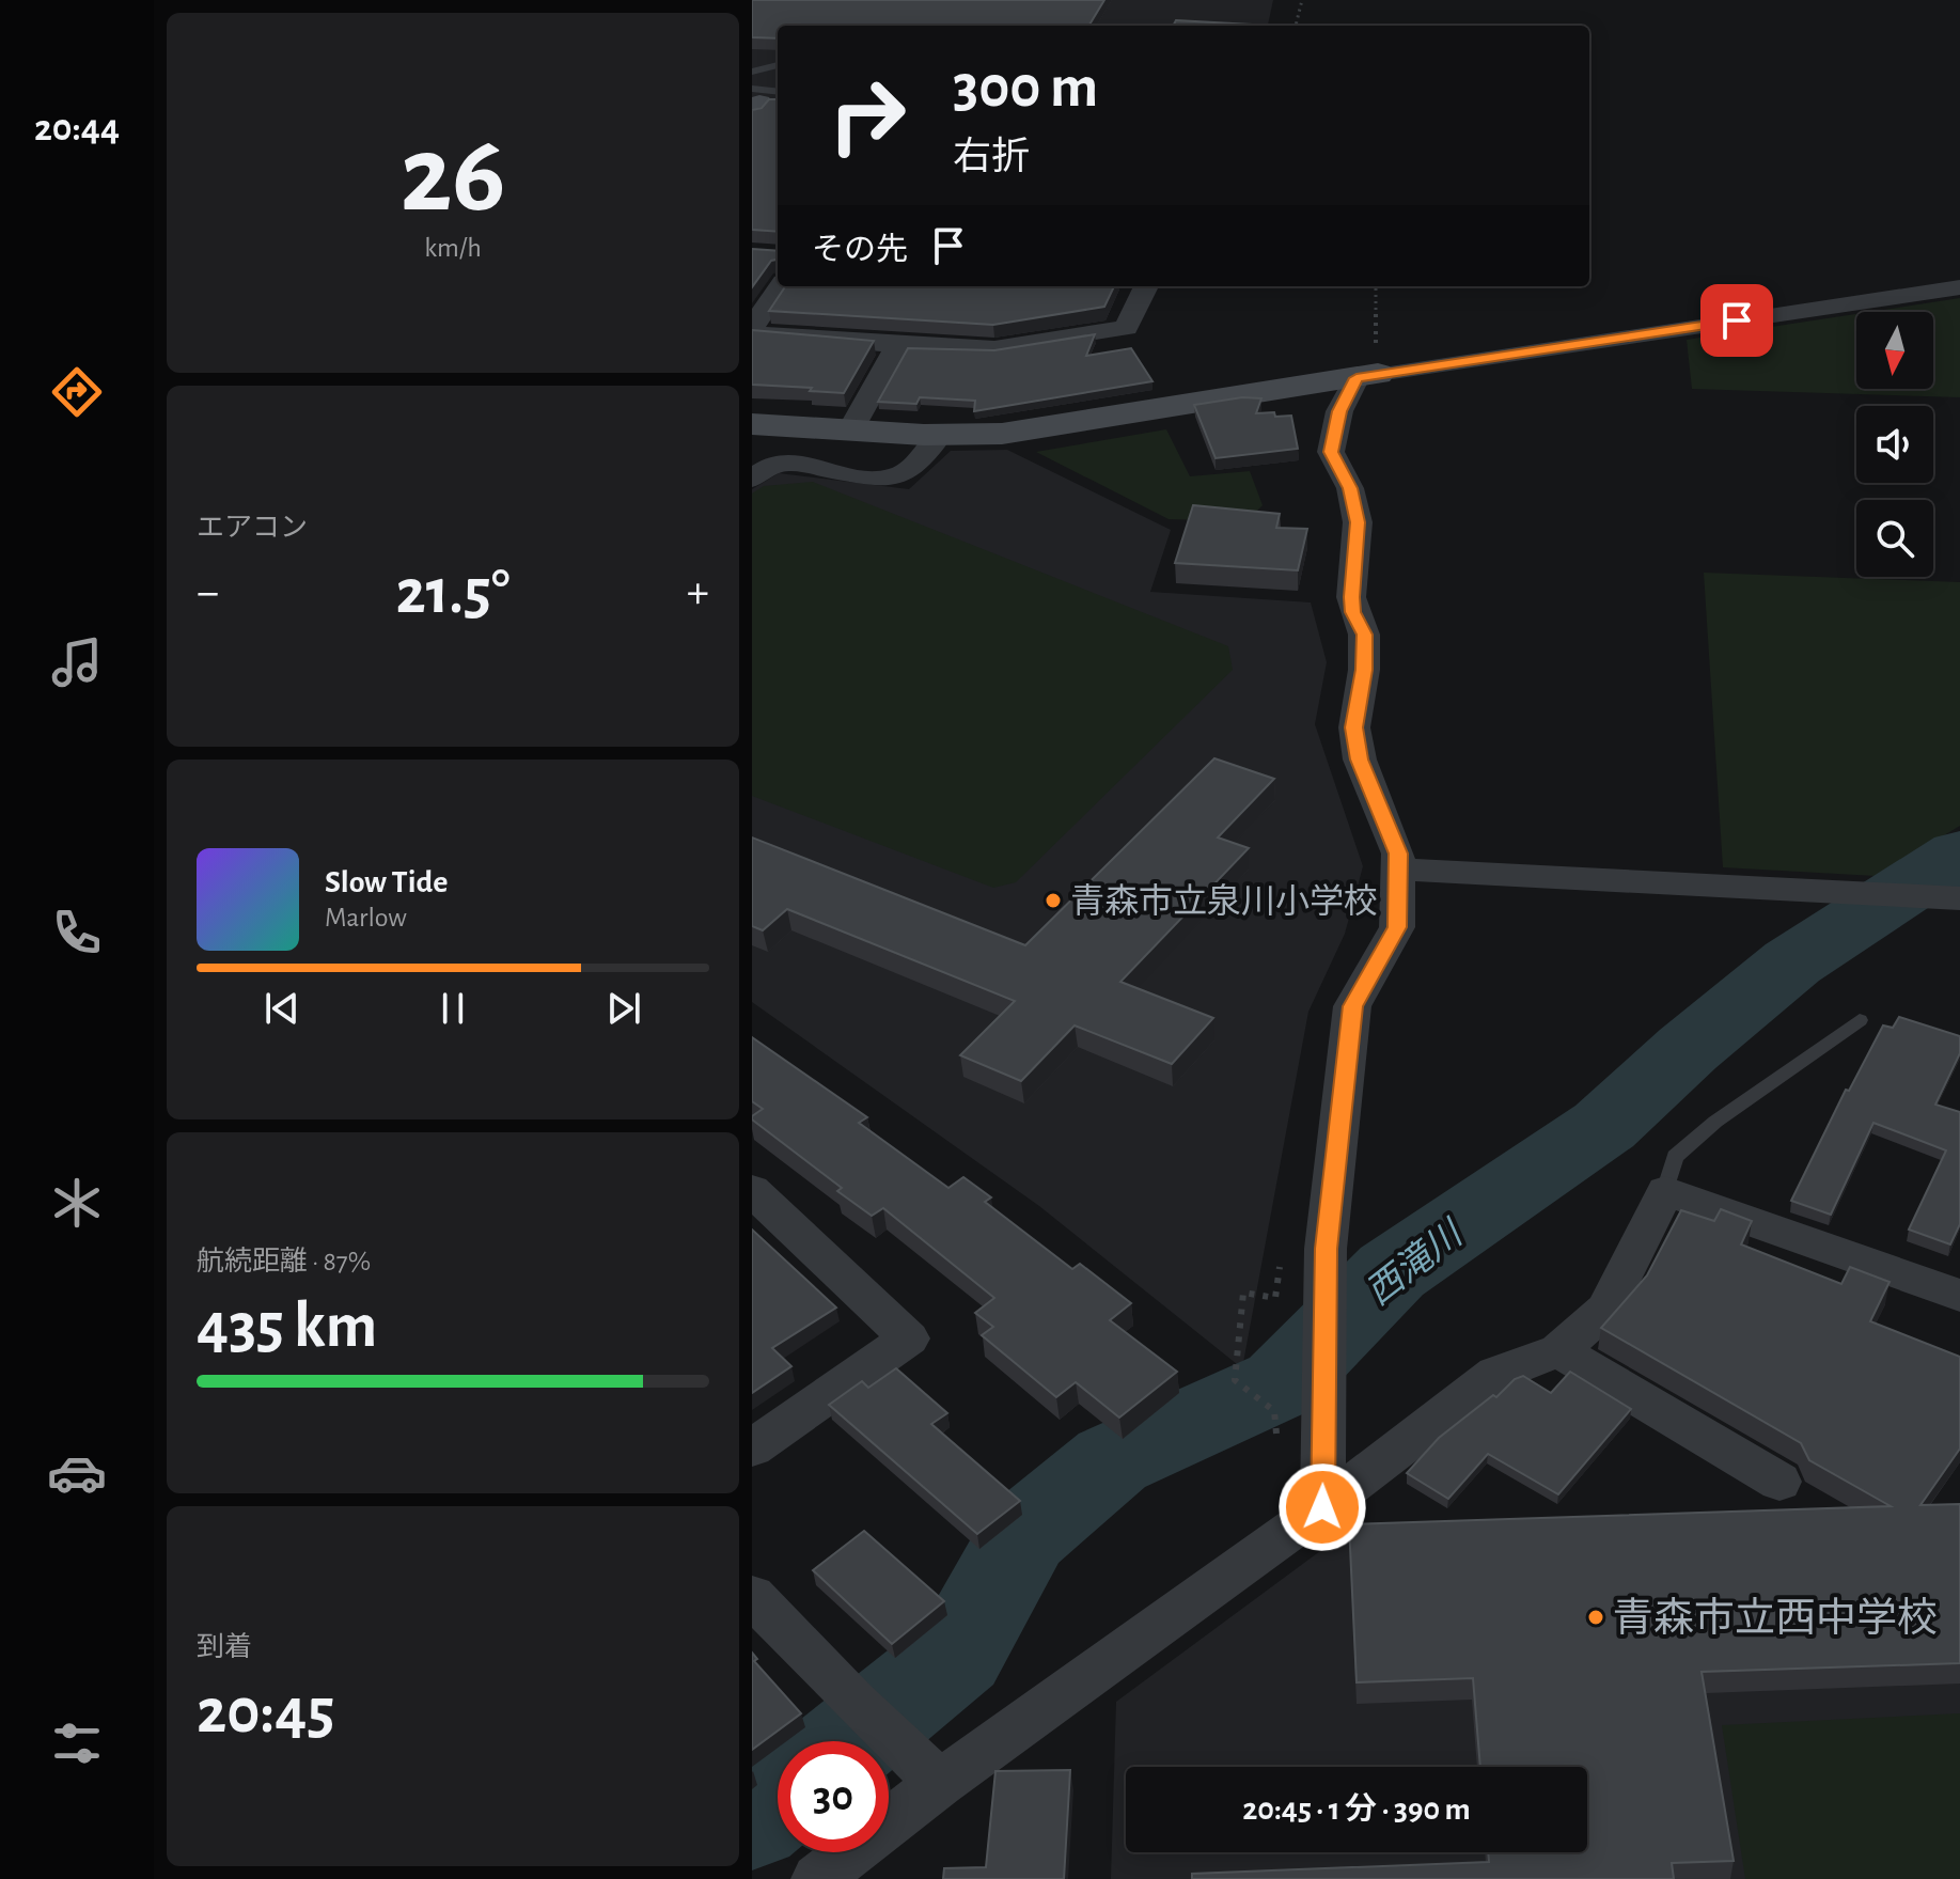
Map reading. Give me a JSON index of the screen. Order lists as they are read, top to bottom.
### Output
{
  "water": ["西滝川"],
  "places": ["青森市立泉川小学校", "青森市立西中学校"],
  "north": "bottom",
  "page": {
    "tabs": "20:44",
    "tile": [
      ["26", "km/h"],
      "エアコン",
      ["航続距離 · 87%", "435 km"],
      ["到着", "20:45"]
    ],
    "turn": ["300 m", "右折"],
    "then": "その先",
    "heat": ["−", "21.5°", "+"],
    "song": ["Slow Tide", "Marlow"],
    "limit": "30",
    "trip": "20:45 · 1 分 · 390 m"
  }
}
